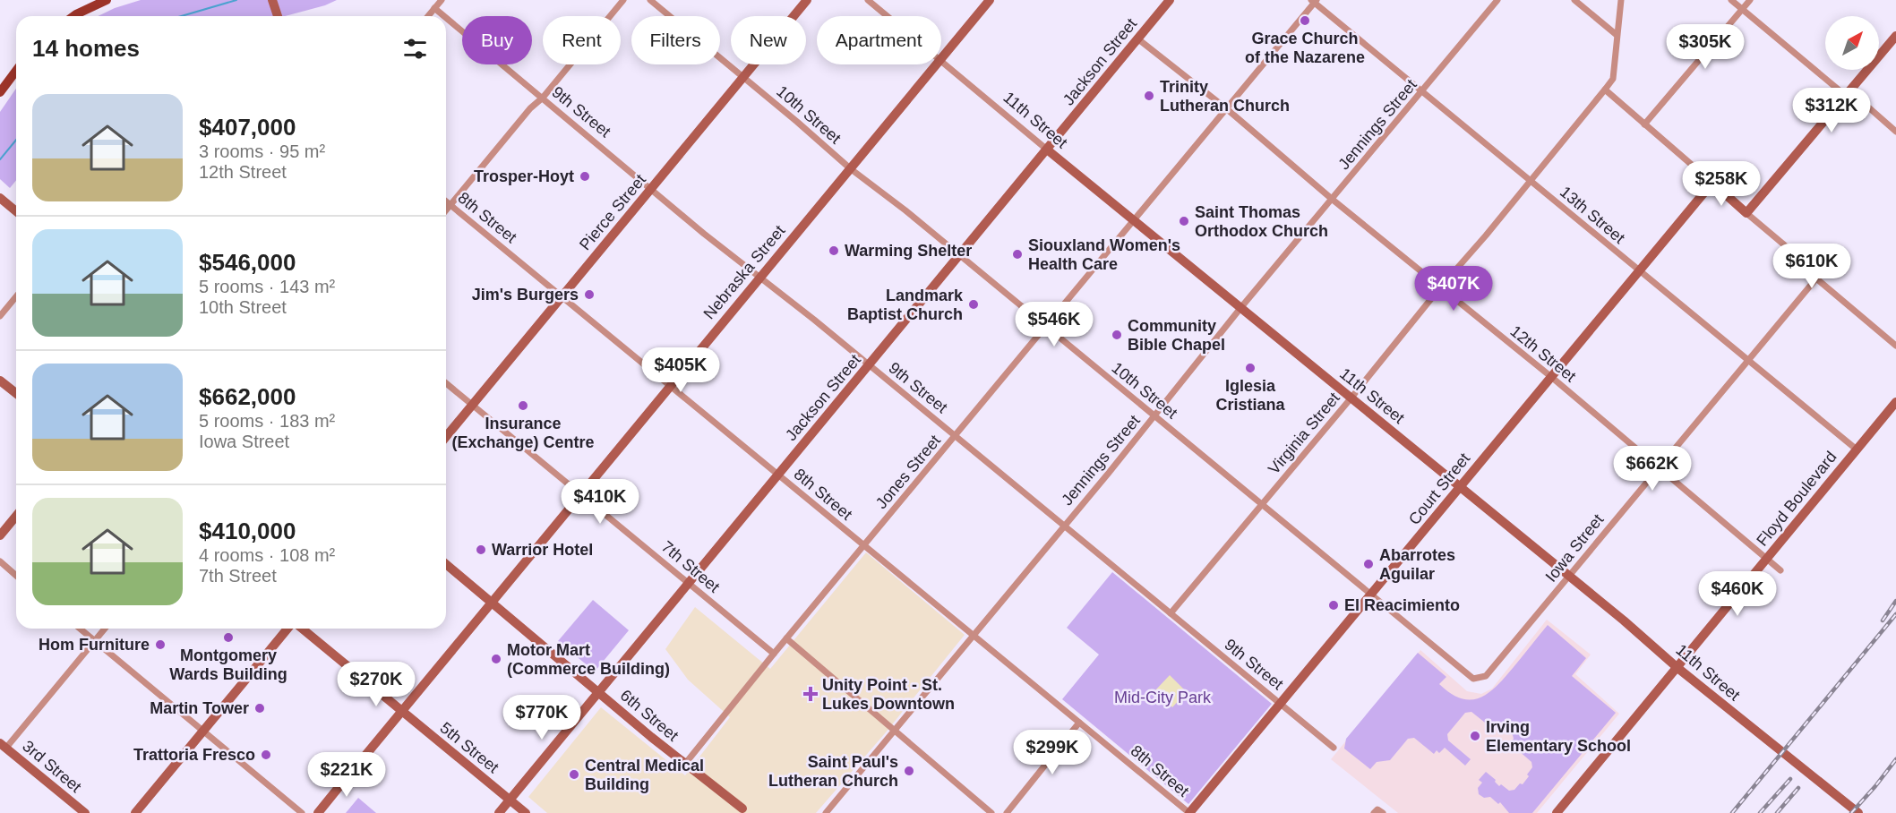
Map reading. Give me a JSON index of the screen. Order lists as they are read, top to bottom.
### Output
{
  "streets": {
    "main road": [
      "Jackson Street",
      "11th Street",
      "Pierce Street",
      "Nebraska Street",
      "Court Street",
      "Floyd Boulevard",
      "6th Street",
      "5th Street",
      "3rd Street"
    ],
    "street": [
      "9th Street",
      "10th Street",
      "Jennings Street",
      "13th Street",
      "8th Street",
      "12th Street",
      "Virginia Street",
      "Jones Street",
      "Iowa Street",
      "7th Street"
    ]
  },
  "crossings": [
    ["Jackson Street", "9th Street"],
    ["Jackson Street", "10th Street"],
    ["Jackson Street", "11th Street"],
    ["Jackson Street", "8th Street"],
    ["Jackson Street", "12th Street"],
    ["Jackson Street", "7th Street"],
    ["Jackson Street", "6th Street"],
    ["Jackson Street", "5th Street"],
    ["9th Street", "Jennings Street"],
    ["9th Street", "Pierce Street"],
    ["9th Street", "Nebraska Street"],
    ["9th Street", "Virginia Street"],
    ["9th Street", "Jones Street"],
    ["9th Street", "Court Street"],
    ["10th Street", "Jennings Street"],
    ["10th Street", "Pierce Street"],
    ["10th Street", "Nebraska Street"],
    ["10th Street", "Virginia Street"],
    ["10th Street", "Jones Street"],
    ["10th Street", "Court Street"],
    ["10th Street", "Iowa Street"],
    ["11th Street", "Jennings Street"],
    ["11th Street", "Virginia Street"],
    ["11th Street", "Jones Street"],
    ["11th Street", "Court Street"],
    ["11th Street", "Floyd Boulevard"],
    ["11th Street", "Iowa Street"],
    ["Jennings Street", "13th Street"],
    ["Jennings Street", "8th Street"],
    ["Jennings Street", "12th Street"],
    ["Pierce Street", "8th Street"],
    ["Pierce Street", "7th Street"],
    ["13th Street", "Virginia Street"],
    ["13th Street", "Jones Street"],
    ["13th Street", "Court Street"],
    ["13th Street", "Floyd Boulevard"],
    ["13th Street", "Iowa Street"],
    ["8th Street", "Nebraska Street"],
    ["8th Street", "Jones Street"],
    ["8th Street", "Court Street"],
    ["Nebraska Street", "7th Street"],
    ["Nebraska Street", "6th Street"],
    ["Nebraska Street", "5th Street"],
    ["12th Street", "Virginia Street"],
    ["12th Street", "Jones Street"],
    ["12th Street", "Court Street"],
    ["12th Street", "Floyd Boulevard"],
    ["12th Street", "Iowa Street"],
    ["Jones Street", "7th Street"],
    ["Jones Street", "6th Street"]
  ],
  "parks": ["Mid-City Park"],
  "places": {
    "other": [
      "Grace Church of the Nazarene",
      "Trinity Lutheran Church",
      "Trosper-Hoyt",
      "Saint Thomas Orthodox Church",
      "Warming Shelter",
      "Siouxland Women's Health Care",
      "Jim's Burgers",
      "Landmark Baptist Church",
      "Community Bible Chapel",
      "Iglesia Cristiana",
      "Insurance (Exchange) Centre",
      "Warrior Hotel",
      "Abarrotes Aguilar",
      "El Reacimiento",
      "Montgomery Wards Building",
      "Hom Furniture",
      "Motor Mart (Commerce Building)",
      "Martin Tower",
      "Irving Elementary School",
      "Trattoria Fresco",
      "Saint Paul's Lutheran Church",
      "Central Medical Building"
    ],
    "health": ["Unity Point - St. Lukes Downtown"]
  },
  "north": "top right",
  "page": {
    "chip": [
      "Buy",
      "Rent",
      "Filters",
      "New",
      "Apartment"
    ],
    "heading": "14 homes",
    "price": [
      "$305K",
      "$312K",
      "$258K",
      "$610K",
      "$407K",
      "$546K",
      "$405K",
      "$662K",
      "$410K",
      "$460K",
      "$270K",
      "$770K",
      "$299K",
      "$221K"
    ],
    "list": [
      {
        "name": "$407,000",
        "note": "3 rooms · 95 m² · 12th Street"
      },
      {
        "name": "$546,000",
        "note": "5 rooms · 143 m² · 10th Street"
      },
      {
        "name": "$662,000",
        "note": "5 rooms · 183 m² · Iowa Street"
      },
      {
        "name": "$410,000",
        "note": "4 rooms · 108 m² · 7th Street"
      }
    ]
  }
}
